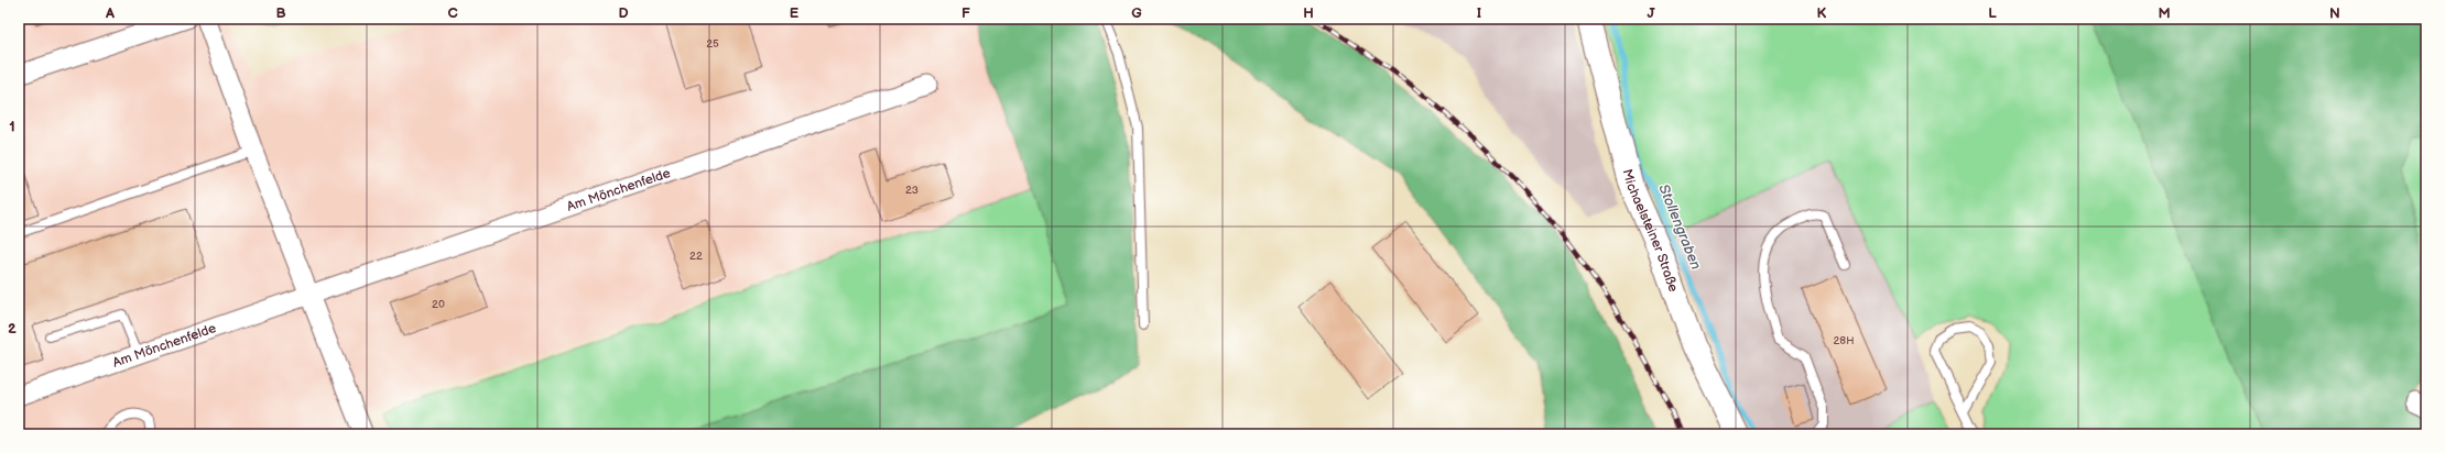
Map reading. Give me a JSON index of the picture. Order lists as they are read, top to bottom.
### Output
{
  "streets": {
    "street": ["Am Mönchenfelde", "Michaelsteiner Straße"]
  },
  "water": ["Stollengraben"],
  "house_numbers": [
    "25",
    "23",
    "22",
    "20",
    "28H"
  ],
  "grid": {
    "columns": [
      "A",
      "B",
      "C",
      "D",
      "E",
      "F",
      "G",
      "H",
      "I",
      "J",
      "K",
      "L",
      "M",
      "N"
    ],
    "rows": ["1", "2"]
  }
}
